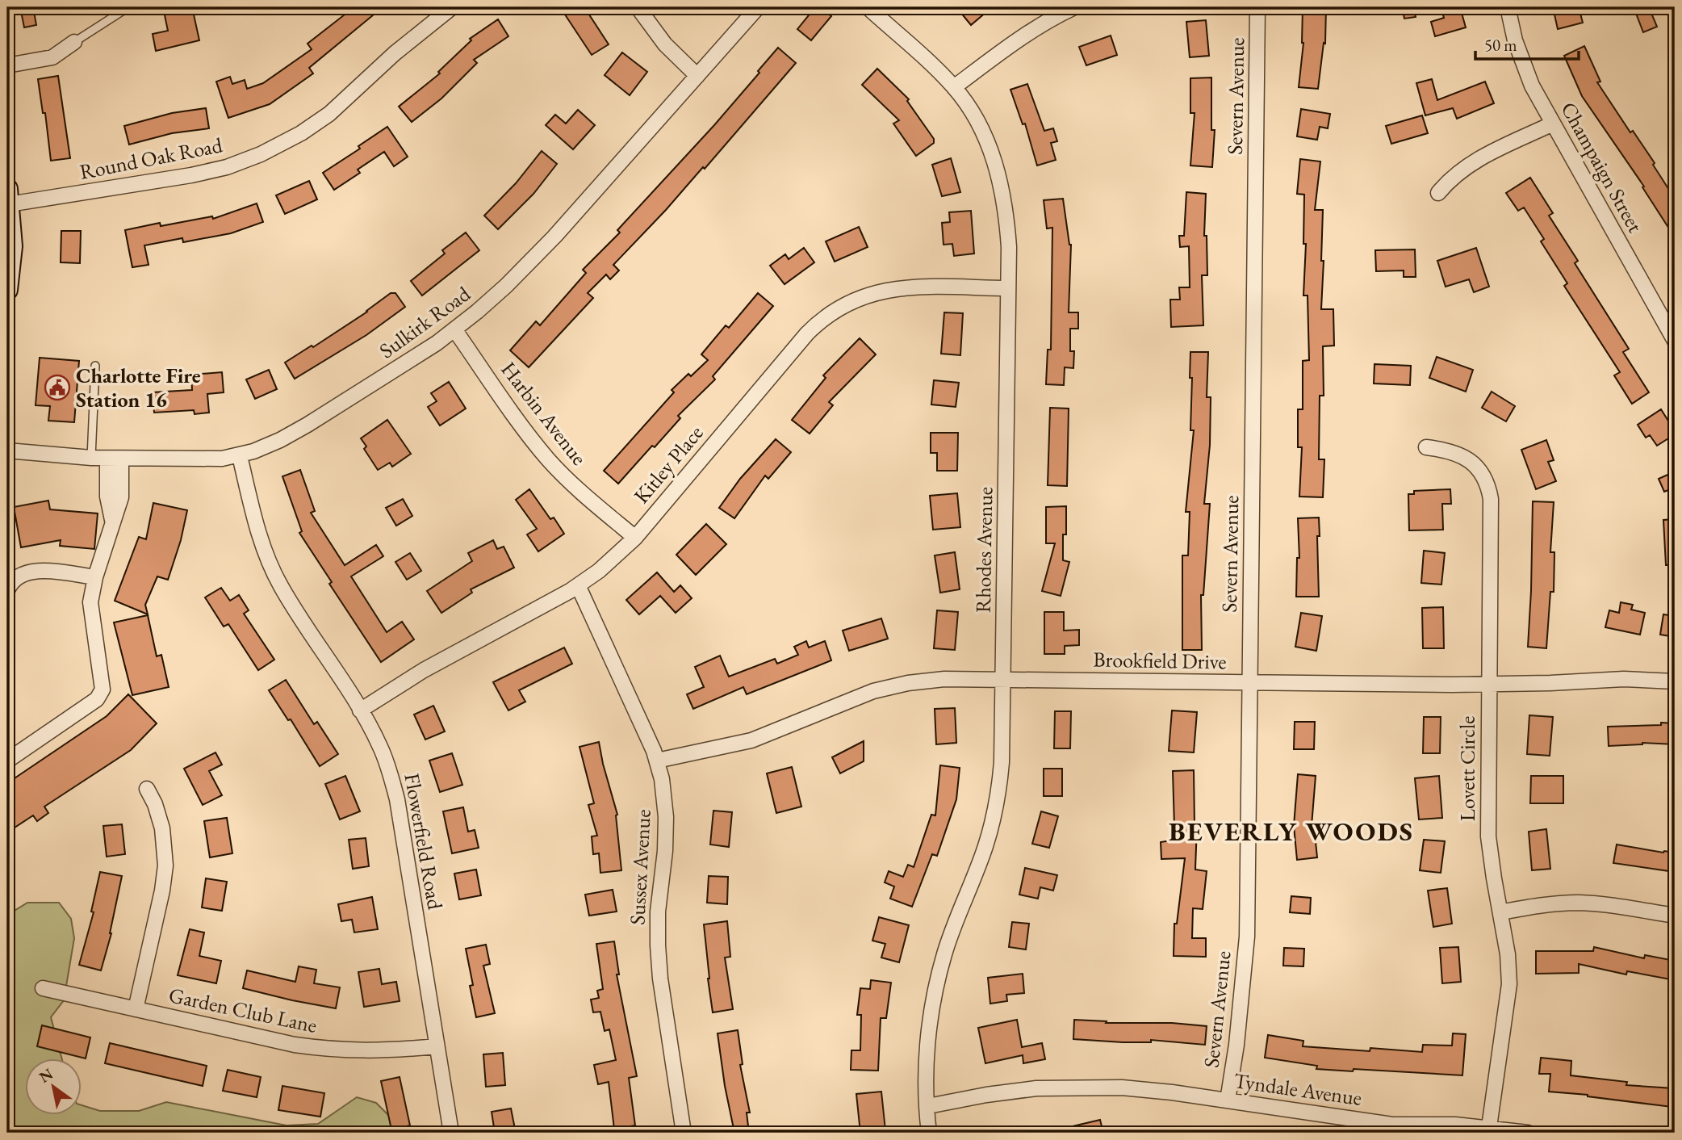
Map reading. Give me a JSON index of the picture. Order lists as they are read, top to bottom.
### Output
{
  "streets": {
    "street": [
      "Severn Avenue",
      "Round Oak Road",
      "Champaign Street",
      "Sulkirk Road",
      "Harbin Avenue",
      "Kitley Place",
      "Rhodes Avenue",
      "Brookfield Drive",
      "Lovett Circle",
      "Flowerfield Road",
      "Sussex Avenue",
      "Garden Club Lane",
      "Tyndale Avenue"
    ]
  },
  "crossings": [
    ["Severn Avenue", "Brookfield Drive"],
    ["Severn Avenue", "Tyndale Avenue"],
    ["Sulkirk Road", "Harbin Avenue"],
    ["Sulkirk Road", "Flowerfield Road"],
    ["Harbin Avenue", "Kitley Place"],
    ["Kitley Place", "Rhodes Avenue"],
    ["Kitley Place", "Flowerfield Road"],
    ["Kitley Place", "Sussex Avenue"],
    ["Rhodes Avenue", "Brookfield Drive"],
    ["Rhodes Avenue", "Tyndale Avenue"],
    ["Brookfield Drive", "Lovett Circle"],
    ["Brookfield Drive", "Sussex Avenue"],
    ["Lovett Circle", "Tyndale Avenue"],
    ["Flowerfield Road", "Garden Club Lane"]
  ],
  "districts": ["BEVERLY WOODS"],
  "places": {
    "public building": ["Charlotte Fire Station 16"]
  },
  "scale_bar": "50 m",
  "north": "top left"
}
